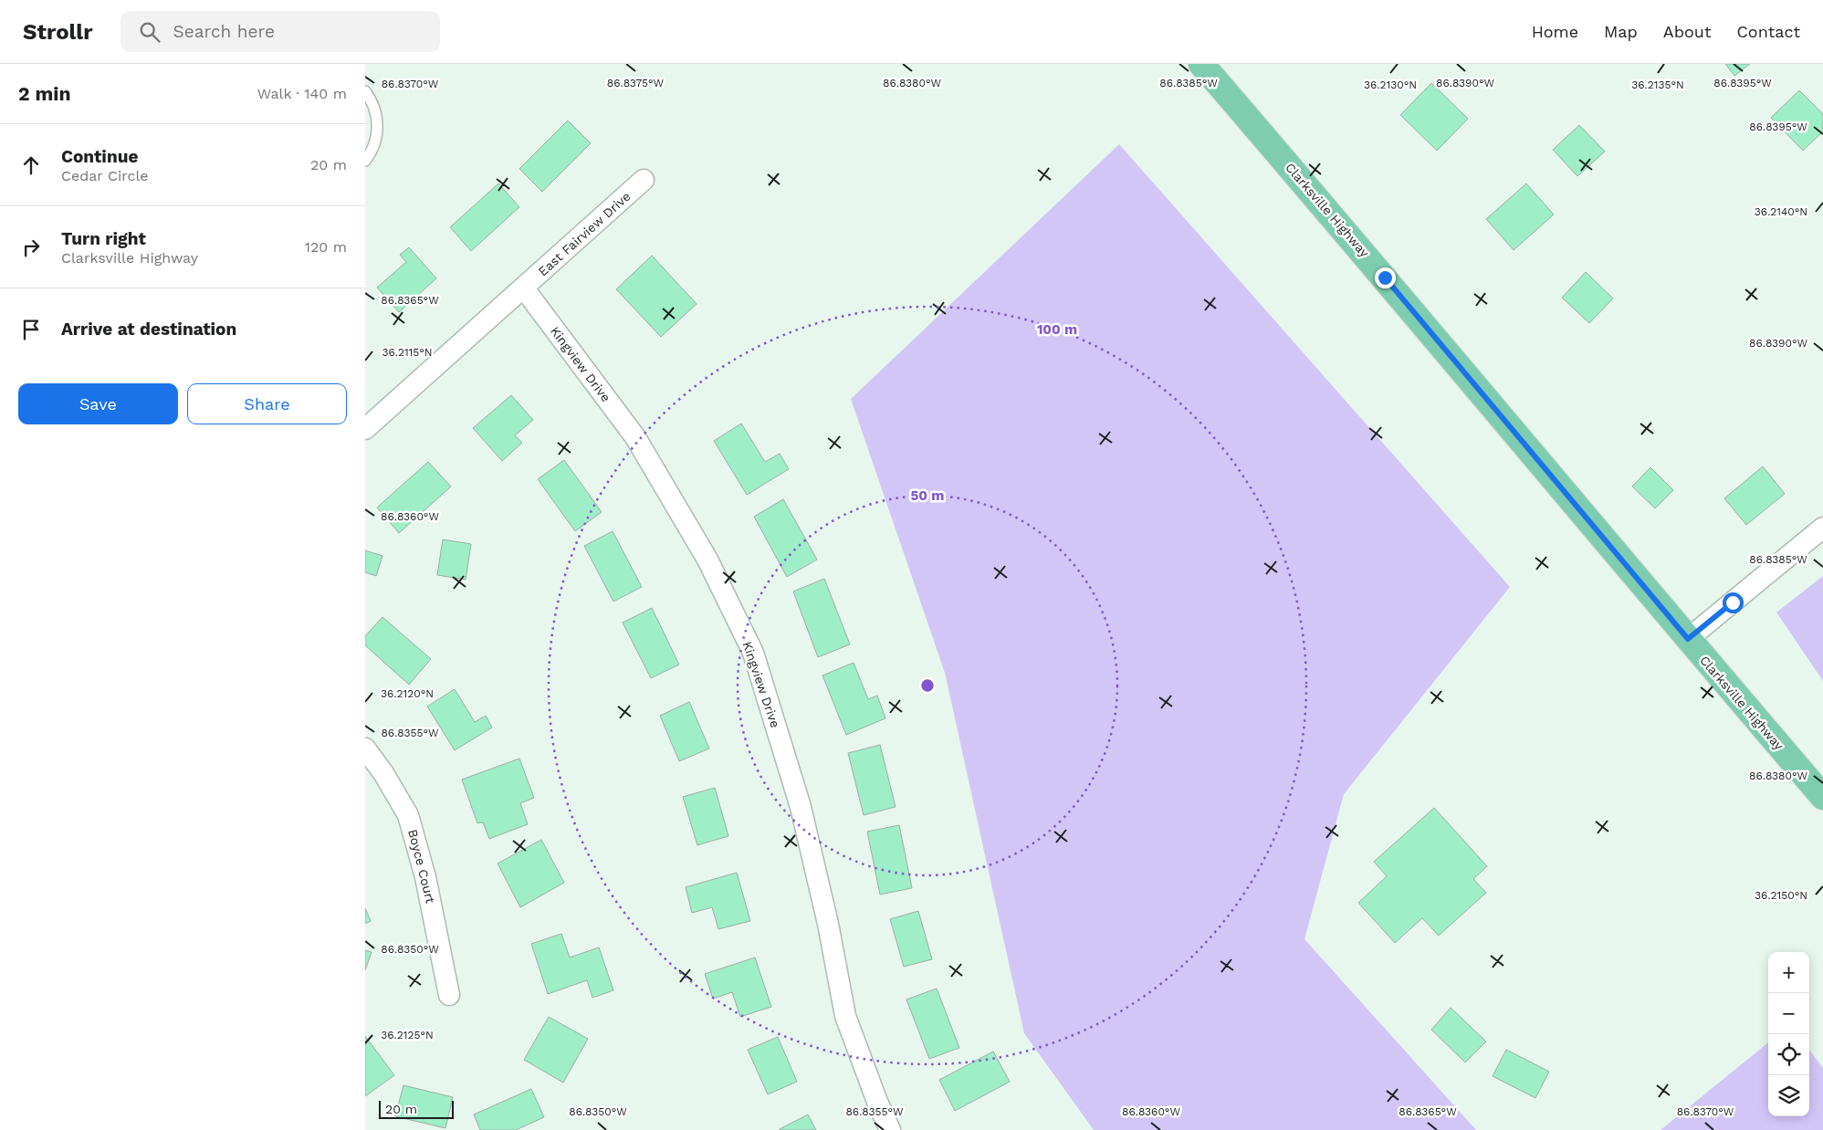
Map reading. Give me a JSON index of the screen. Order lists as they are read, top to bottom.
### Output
{
  "streets": {
    "main road": ["Clarksville Highway"],
    "street": ["East Fairview Drive", "Kingview Drive", "Boyce Court"]
  },
  "crossings": [
    ["East Fairview Drive", "Kingview Drive"]
  ],
  "scale_bar": "20 m",
  "page": {
    "header": "Strollr",
    "search": "Search here",
    "nav": [
      "Home",
      "Map",
      "About",
      "Contact"
    ],
    "heading": ["2 min", "Walk · 140 m"],
    "list": [
      ["Continue", "Cedar Circle", "20 m"],
      ["Turn right", "Clarksville Highway", "120 m"],
      "Arrive at destination"
    ],
    "buttons": ["Save", "Share"],
    "map_buttons": ["+", "−"],
    "scale": "20 m"
  },
  "coordinates": [
    "86.8395°W",
    "86.8375°W",
    "86.8380°W",
    "86.8385°W",
    "86.8390°W",
    "86.8370°W",
    "36.2130°N",
    "36.2135°N",
    "36.2140°N",
    "86.8365°W",
    "36.2115°N",
    "86.8360°W",
    "36.2120°N",
    "86.8355°W",
    "36.2150°N",
    "86.8350°W",
    "36.2125°N"
  ],
  "rings": ["100 m", "50 m"]
}
